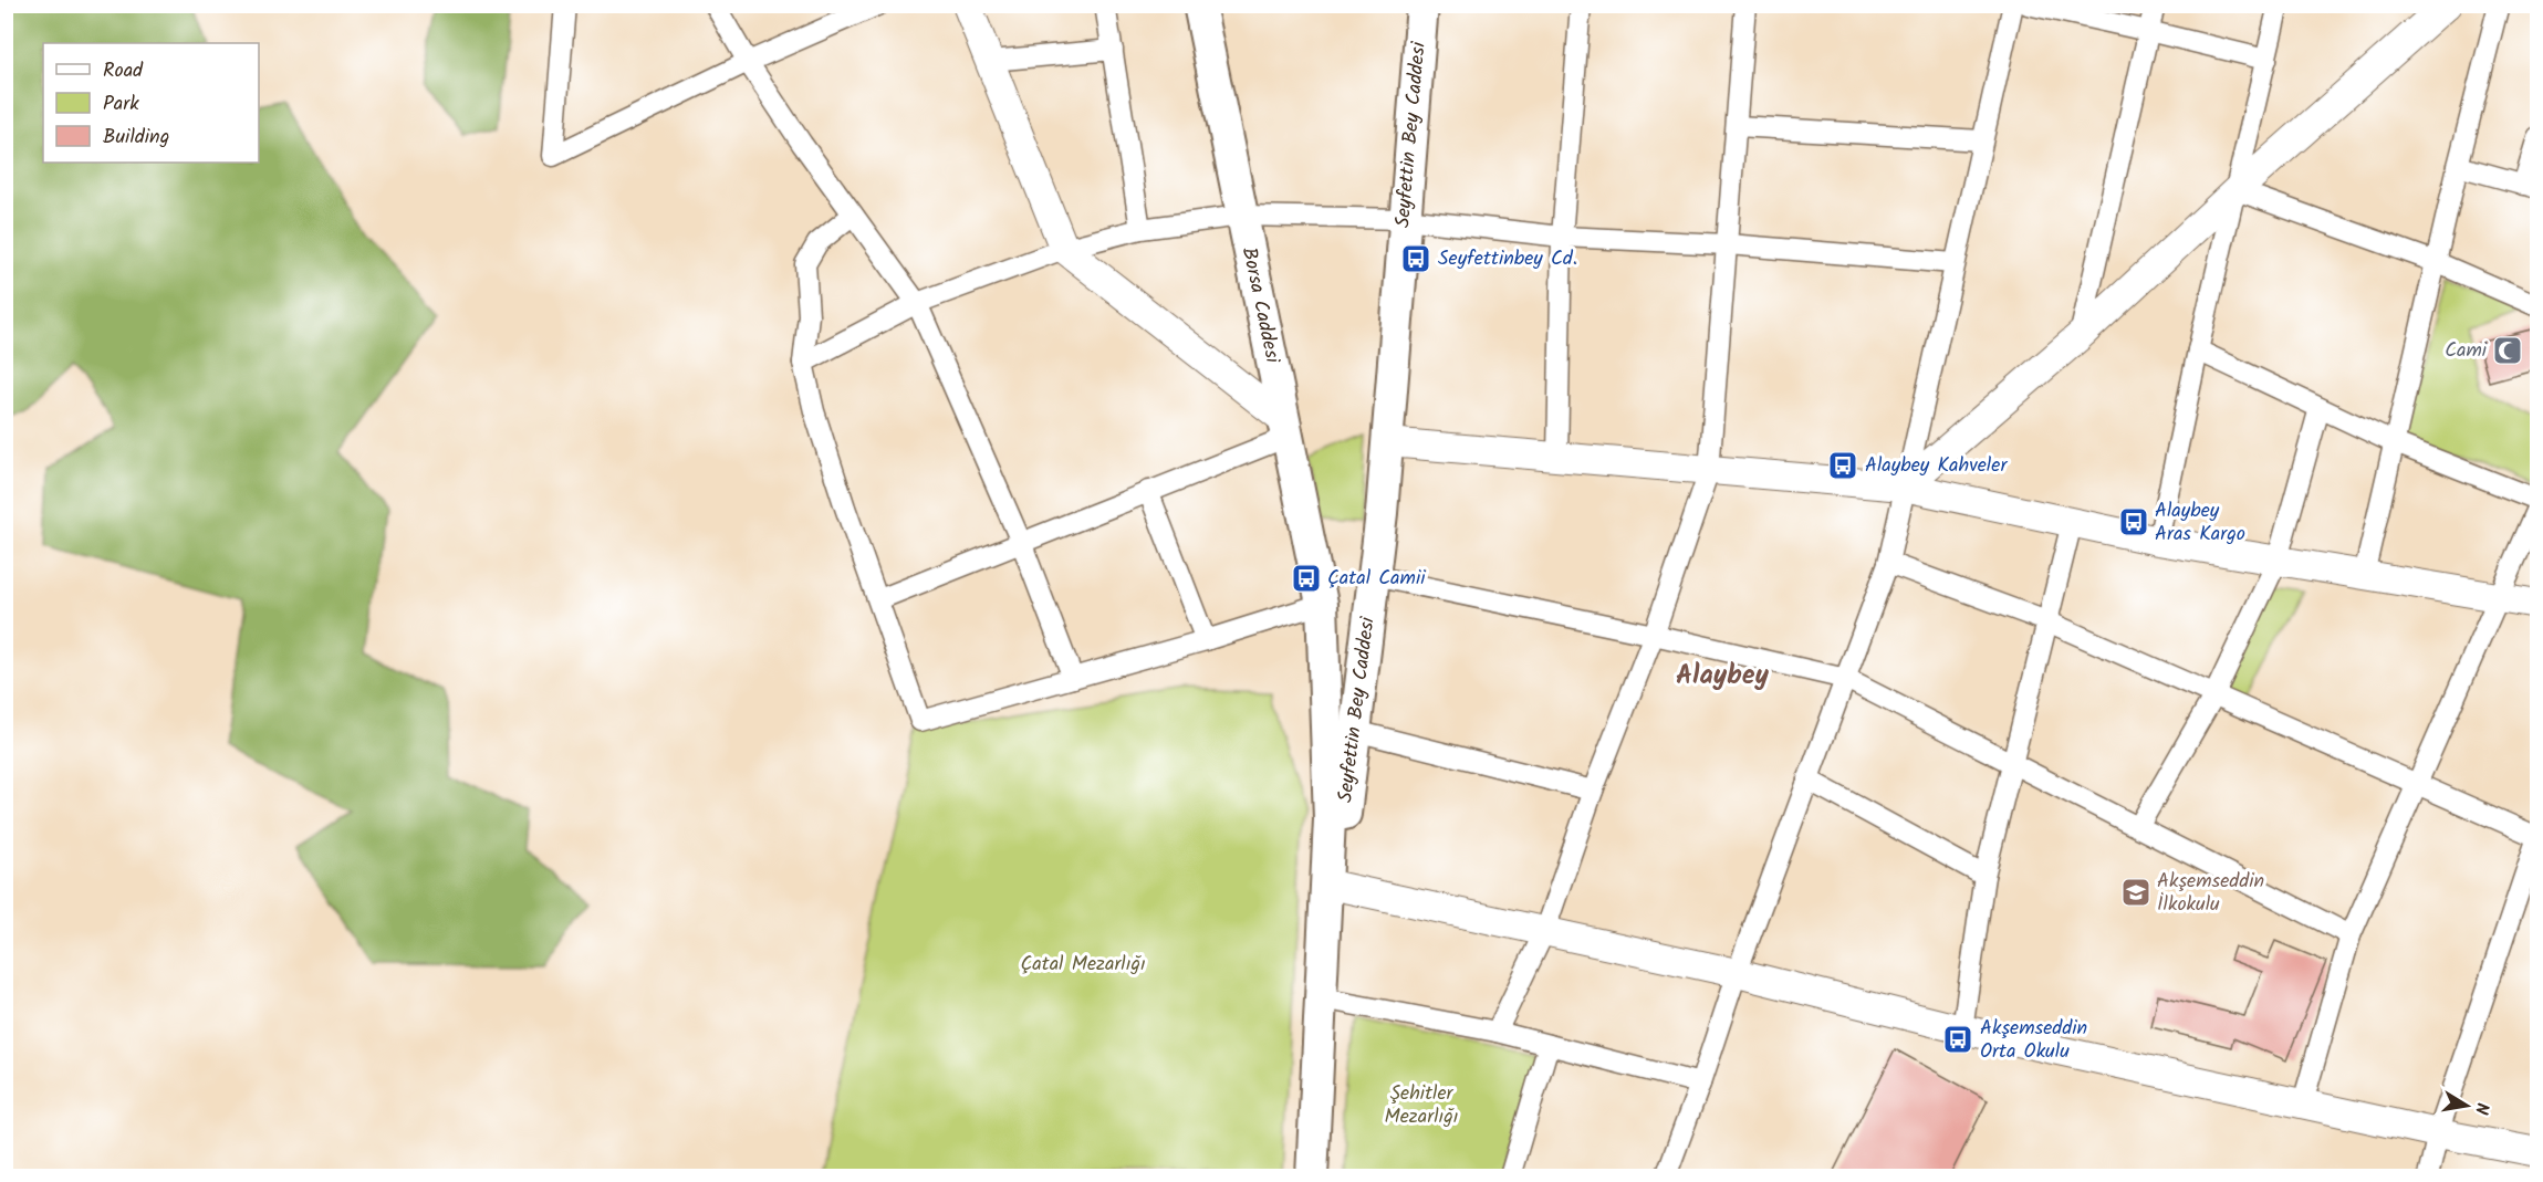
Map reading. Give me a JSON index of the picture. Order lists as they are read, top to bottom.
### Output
{
  "streets": {
    "main road": ["Seyfettin Bey Caddesi", "Borsa Caddesi"]
  },
  "crossings": [
    ["Seyfettin Bey Caddesi", "Borsa Caddesi"]
  ],
  "districts": ["Alaybey"],
  "parks": ["Çatal Mezarlığı", "Şehitler Mezarlığı"],
  "places": {
    "bus stop": [
      "Seyfettinbey Cd.",
      "Alaybey Kahveler",
      "Alaybey Aras Kargo",
      "Çatal Camii",
      "Akşemseddin Orta Okulu"
    ],
    "mosque": ["Cami"],
    "school or university": ["Akşemseddin İlkokulu"]
  },
  "legend": ["Road", "Park", "Building"],
  "north": "right"
}
